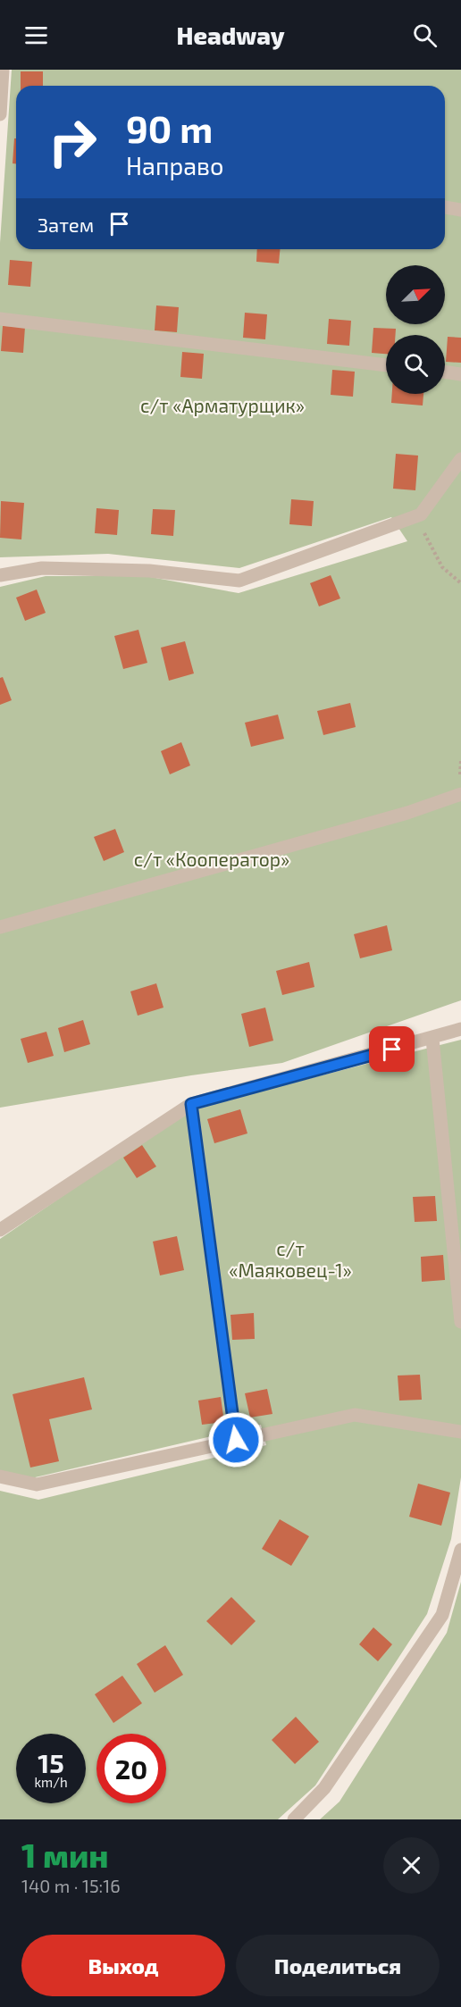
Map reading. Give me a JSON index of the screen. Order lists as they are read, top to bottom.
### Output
{
  "parks": ["с/т «Арматурщик»", "с/т «Кооператор»", "с/т «Маяковец-1»"],
  "north": "top right",
  "page": {
    "header": "Headway",
    "turn": ["90 m", "Направо"],
    "then": "Затем",
    "speed": "15 km/h",
    "limit": "20",
    "heading": ["1 мин", "140 m · 15:16"],
    "buttons": ["Выход", "Поделиться"]
  }
}
